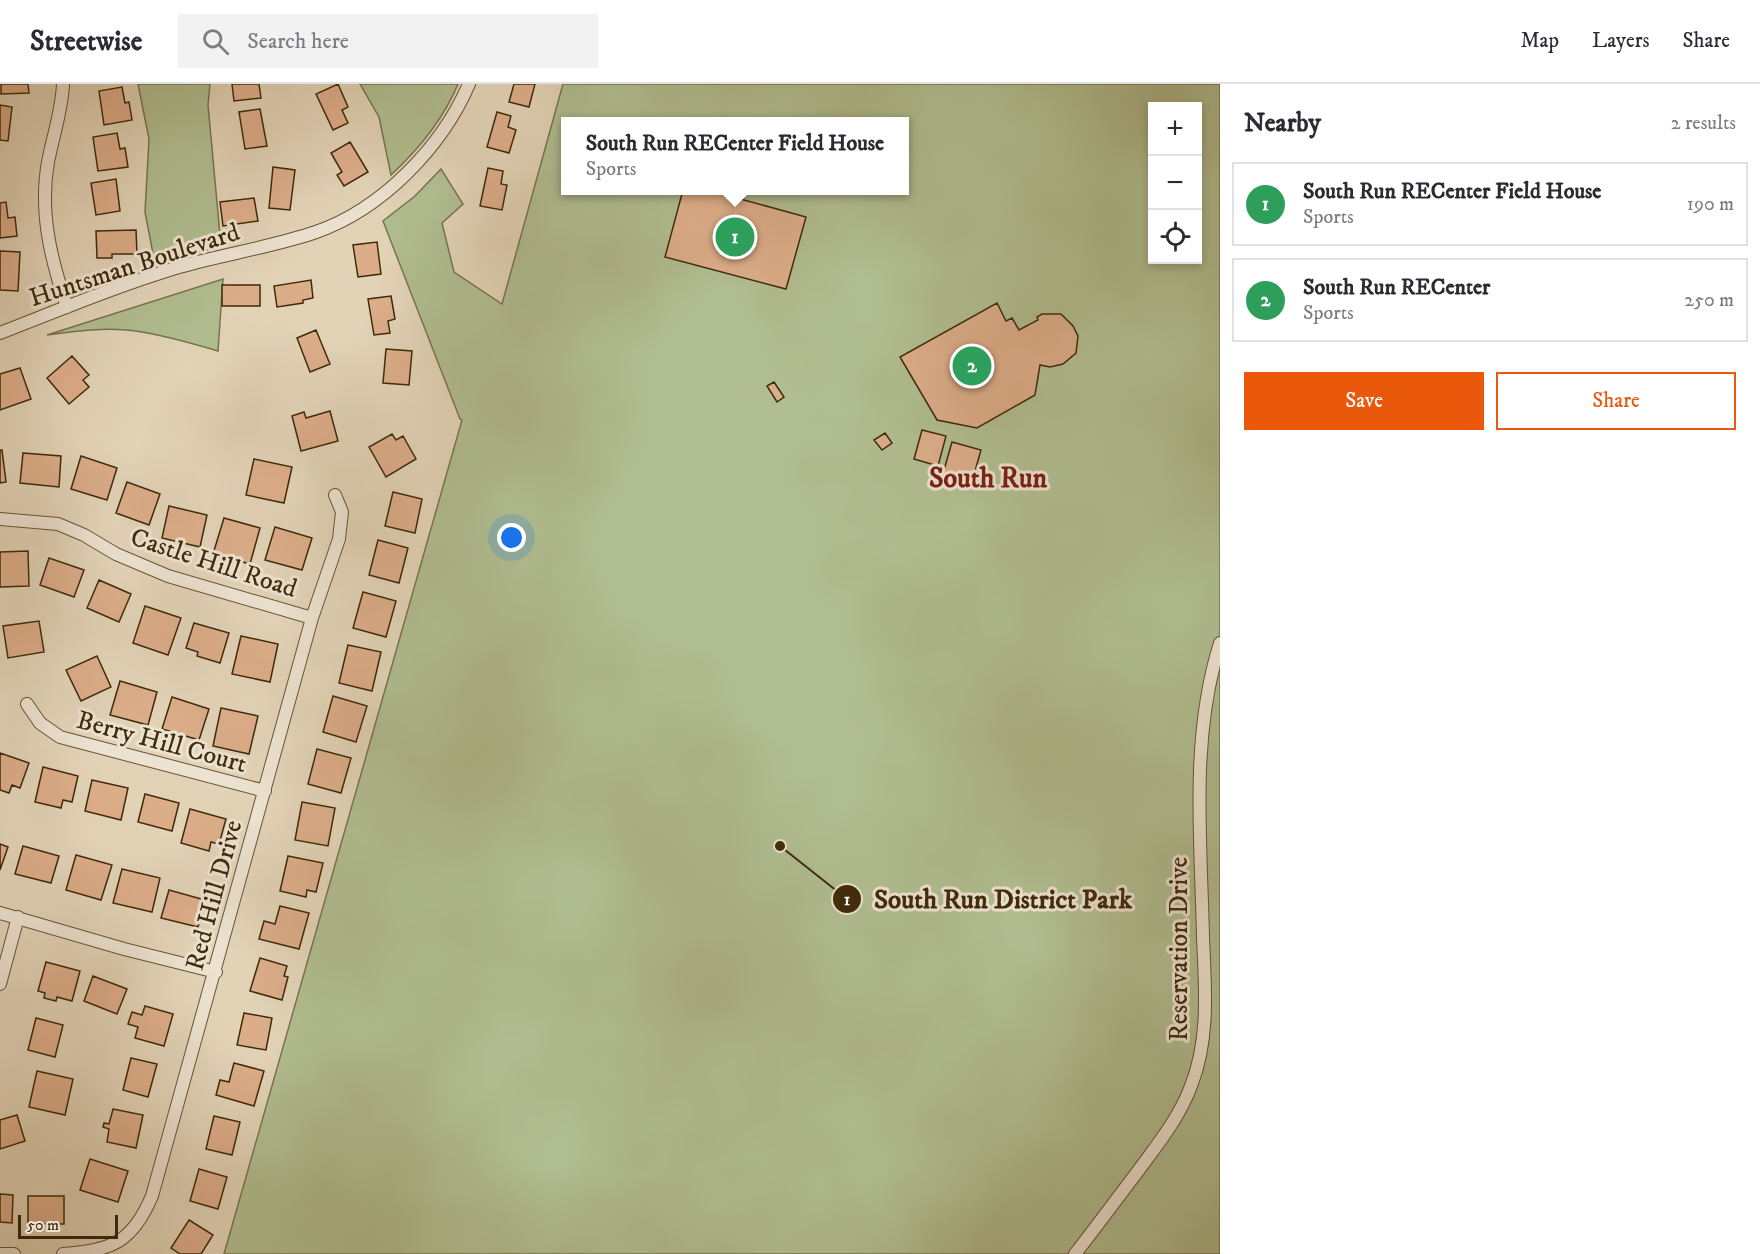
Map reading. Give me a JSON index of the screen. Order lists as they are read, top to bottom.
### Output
{
  "streets": {
    "street": [
      "Huntsman Boulevard",
      "Castle Hill Road",
      "Berry Hill Court",
      "Red Hill Drive",
      "Reservation Drive"
    ]
  },
  "crossings": [
    ["Castle Hill Road", "Red Hill Drive"],
    ["Berry Hill Court", "Red Hill Drive"]
  ],
  "districts": ["South Run"],
  "places": ["South Run District Park"],
  "scale_bar": "50 m",
  "page": {
    "header": "Streetwise",
    "search": "Search here",
    "nav": ["Map", "Layers", "Share"],
    "heading": ["Nearby", "2 results"],
    "map_buttons": ["+", "−"],
    "popup": ["South Run RECenter Field House", "Sports"],
    "list": [
      {
        "mark": "1",
        "name": "South Run RECenter Field House",
        "note": "Sports",
        "value": "190 m"
      },
      {
        "mark": "2",
        "name": "South Run RECenter",
        "note": "Sports",
        "value": "250 m"
      }
    ],
    "pins": ["1", "2"],
    "buttons": ["Save", "Share"],
    "scale": "50 m"
  }
}
